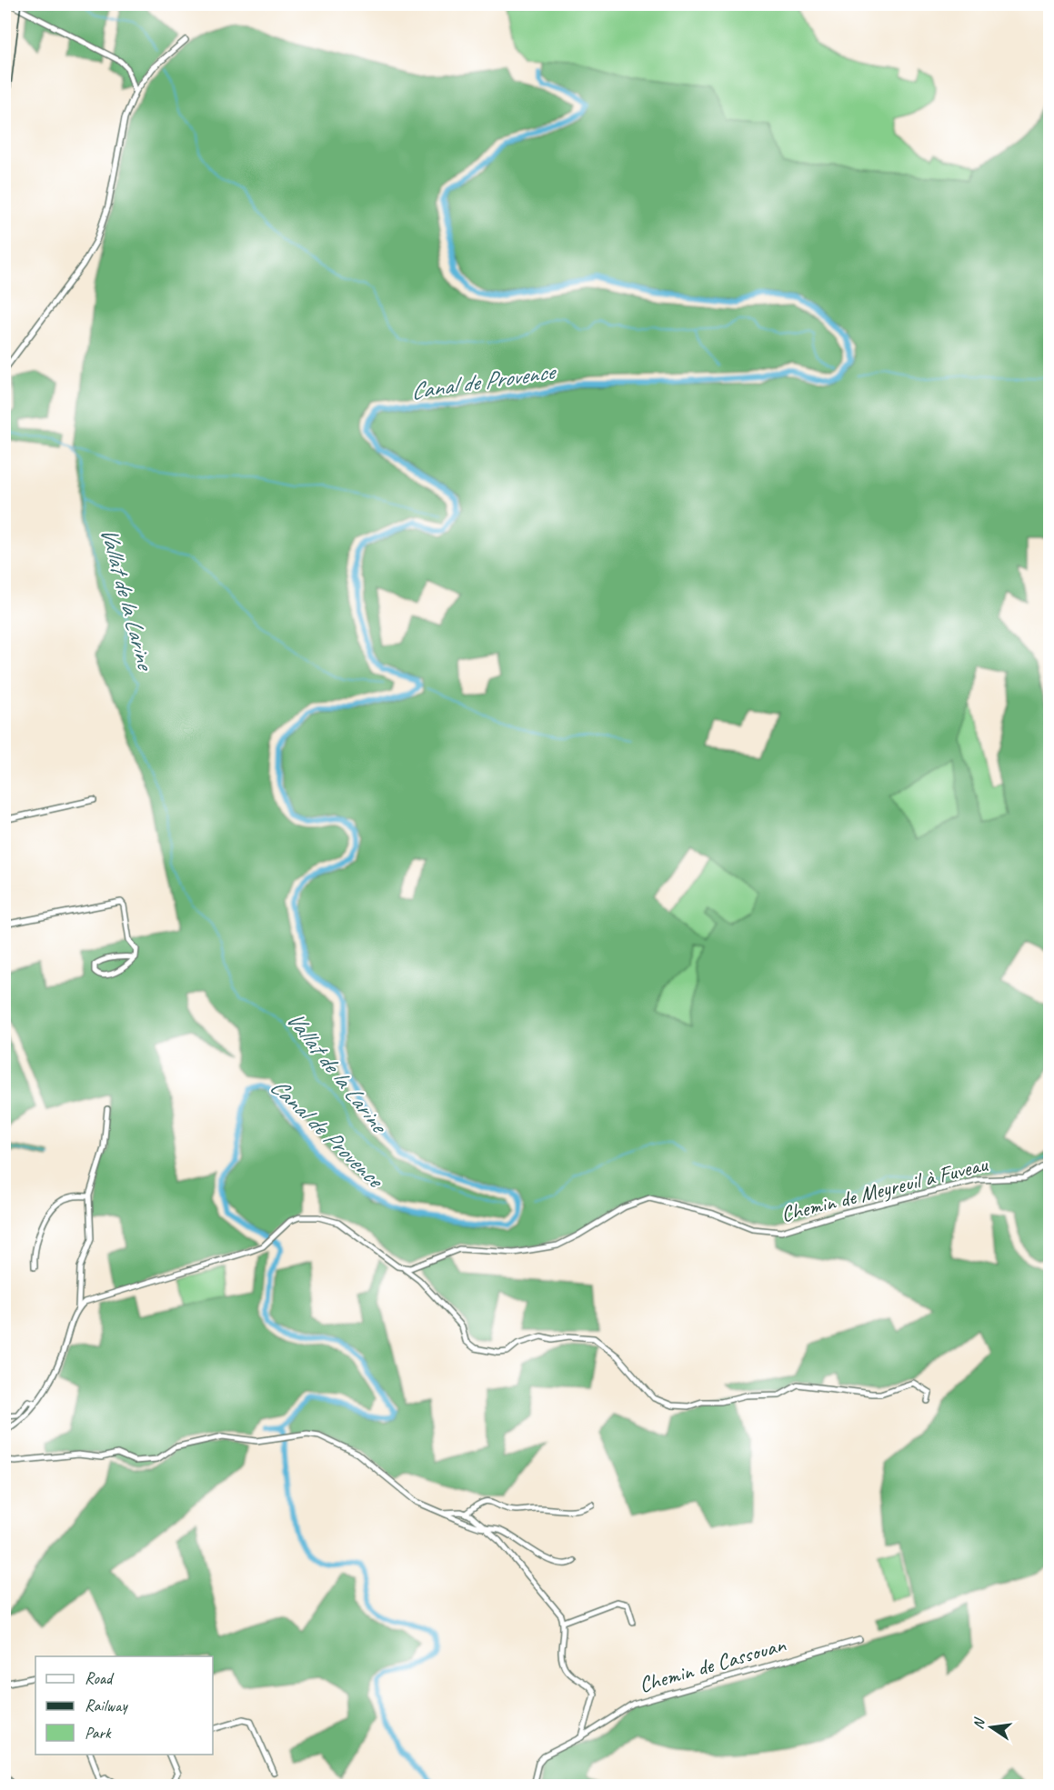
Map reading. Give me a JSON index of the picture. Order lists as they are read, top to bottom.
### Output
{
  "streets": {
    "street": ["Chemin de Meyreuil à Fuveau", "Chemin de Cassouan"]
  },
  "water": ["Canal de Provence", "Vallat de la Larine"],
  "legend": ["Road", "Railway", "Park"],
  "north": "left"
}
